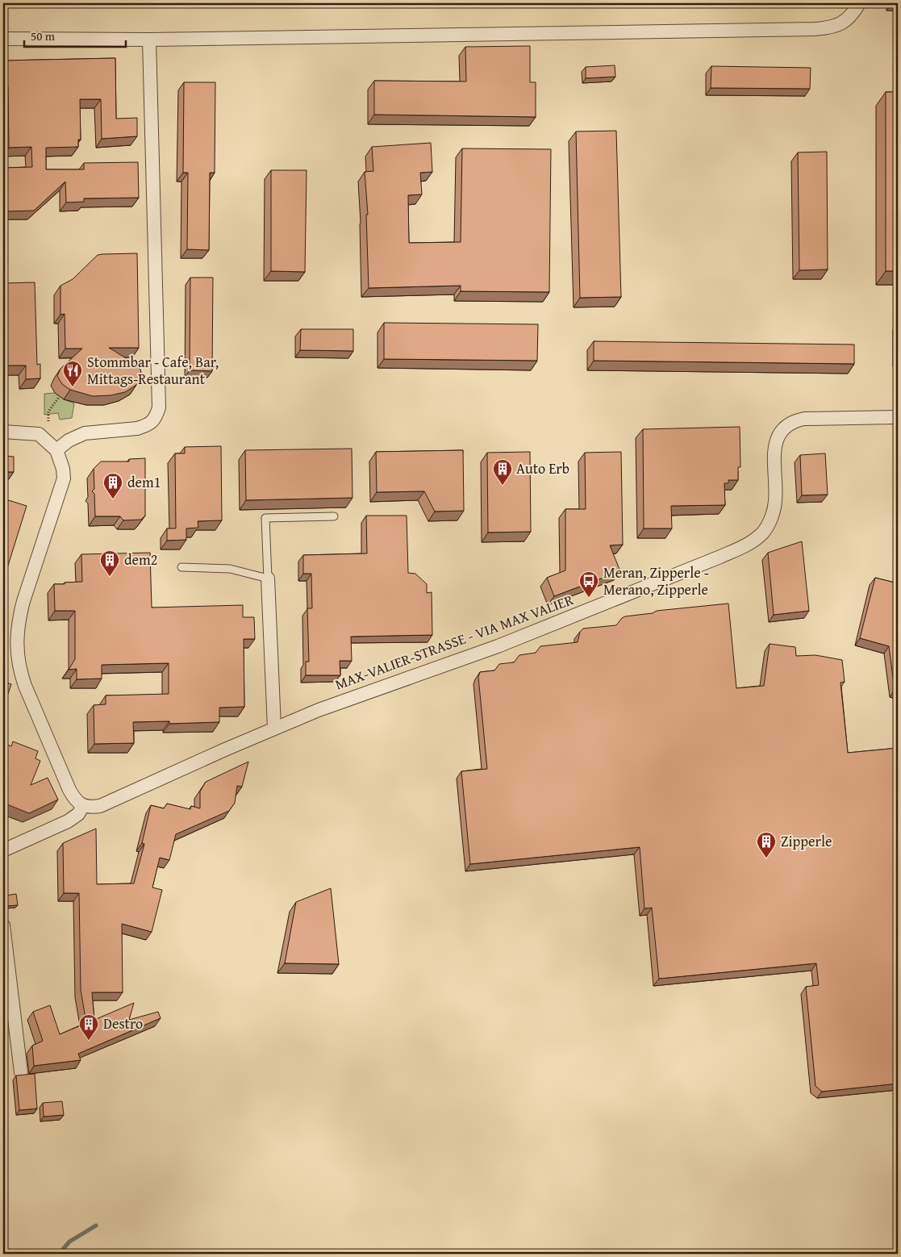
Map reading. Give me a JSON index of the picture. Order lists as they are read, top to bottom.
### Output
{
  "streets": {
    "street": ["MAX-VALIER-STRASSE - VIA MAX VALIER"]
  },
  "places": {
    "restaurant": ["Stommbar - Cafe, Bar, Mittags-Restaurant"],
    "building": [
      "Auto Erb",
      "dem1",
      "dem2",
      "Zipperle",
      "Destro"
    ],
    "bus stop": ["Meran, Zipperle - Merano, Zipperle"]
  },
  "scale_bar": "50 m"
}
